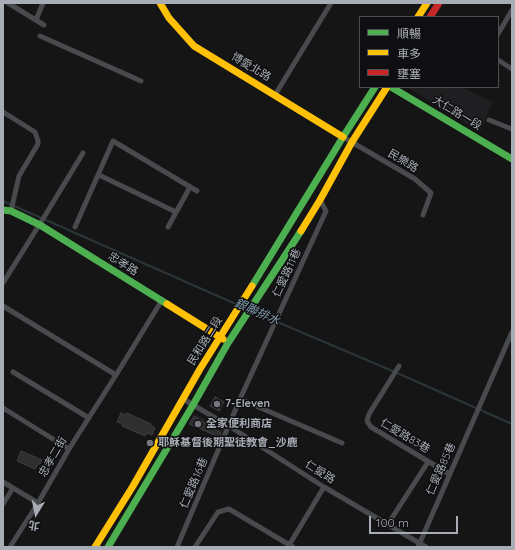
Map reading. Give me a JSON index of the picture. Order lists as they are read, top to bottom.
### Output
{
  "streets": {
    "street": [
      "博愛北路",
      "大仁路一段",
      "民樂路",
      "忠孝路",
      "仁愛路11巷",
      "民和路二段",
      "仁愛路83巷",
      "忠孝二街",
      "仁愛路85巷",
      "仁愛路",
      "仁愛路16巷"
    ]
  },
  "crossings": [
    ["博愛北路", "民樂路"],
    ["博愛北路", "民和路二段"],
    ["民樂路", "民和路二段"],
    ["忠孝路", "民和路二段"],
    ["忠孝路", "忠孝二街"],
    ["仁愛路11巷", "民和路二段"],
    ["仁愛路11巷", "仁愛路"],
    ["仁愛路11巷", "仁愛路16巷"],
    ["民和路二段", "仁愛路"],
    ["仁愛路83巷", "仁愛路85巷"],
    ["仁愛路85巷", "仁愛路"],
    ["仁愛路", "仁愛路16巷"]
  ],
  "water": ["銀聯排水"],
  "places": ["7-Eleven", "全家便利商店", "耶穌基督後期聖徒教會_沙鹿"],
  "legend": ["順暢", "車多", "壅塞"],
  "scale_bar": "100 m",
  "north": "bottom"
}
